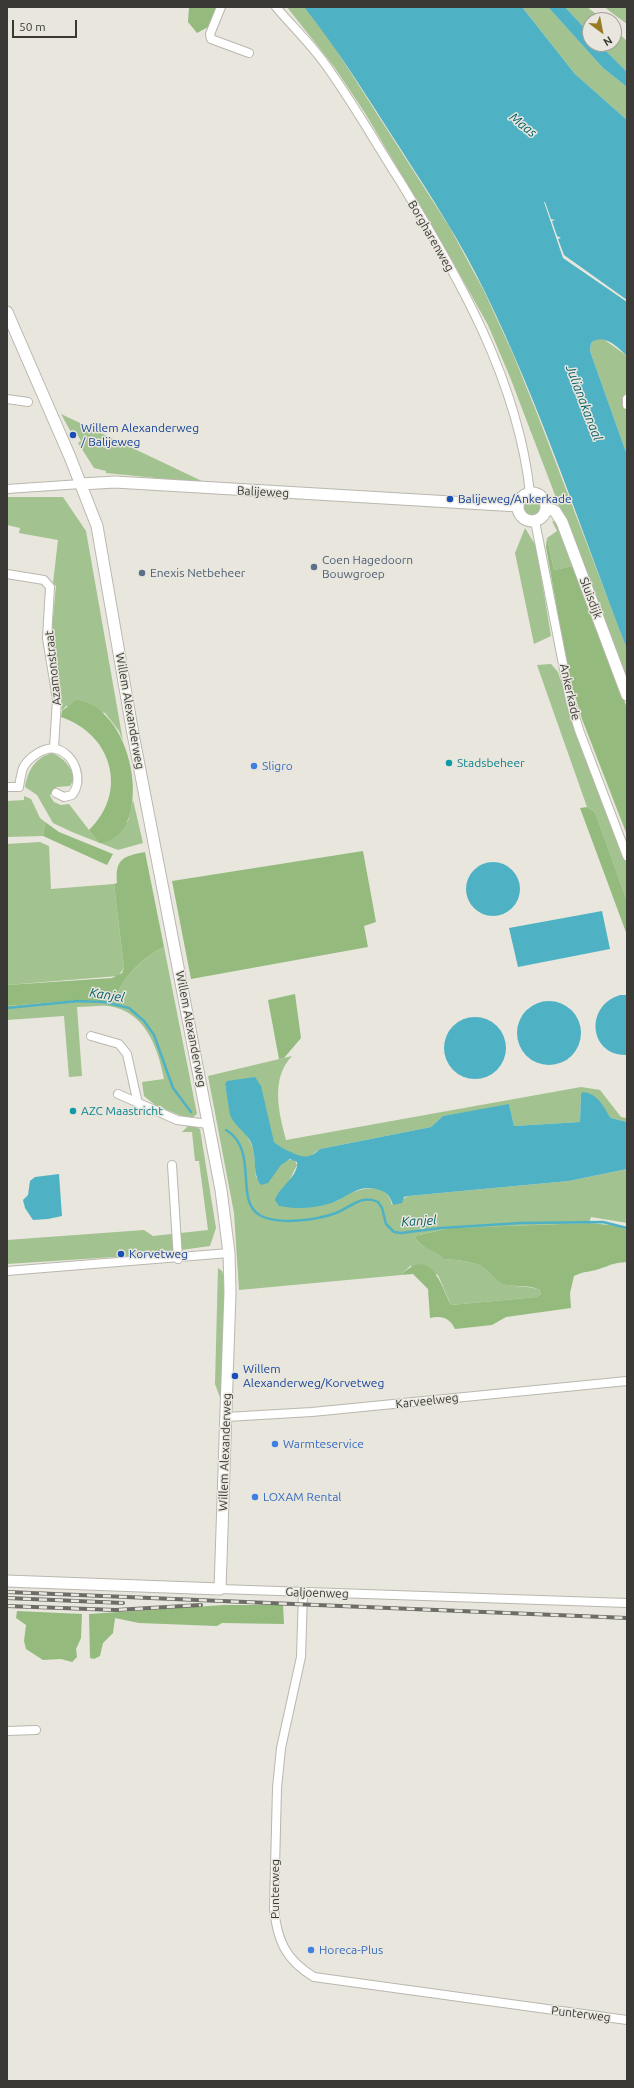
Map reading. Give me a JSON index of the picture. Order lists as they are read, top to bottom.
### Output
{
  "streets": {
    "street": [
      "Borgharenweg",
      "Balijeweg",
      "Sluisdijk",
      "Azamonstraat",
      "Ankerkade",
      "Willem Alexanderweg",
      "Karveelweg",
      "Galjoenweg",
      "Punterweg"
    ]
  },
  "crossings": [
    ["Borgharenweg", "Balijeweg"],
    ["Borgharenweg", "Sluisdijk"],
    ["Borgharenweg", "Ankerkade"],
    ["Balijeweg", "Sluisdijk"],
    ["Balijeweg", "Ankerkade"],
    ["Balijeweg", "Willem Alexanderweg"],
    ["Sluisdijk", "Ankerkade"],
    ["Willem Alexanderweg", "Karveelweg"],
    ["Willem Alexanderweg", "Galjoenweg"],
    ["Galjoenweg", "Punterweg"]
  ],
  "water": ["Maas", "Julianakanaal", "Kanjel"],
  "places": [
    "Willem Alexanderweg / Balijeweg",
    "Balijeweg/Ankerkade",
    "Coen Hagedoorn Bouwgroep",
    "Enexis Netbeheer",
    "Stadsbeheer",
    "Sligro",
    "AZC Maastricht",
    "Korvetweg",
    "Willem Alexanderweg/Korvetweg",
    "Warmteservice",
    "LOXAM Rental",
    "Horeca-Plus"
  ],
  "scale_bar": "50 m",
  "north": "bottom right"
}
